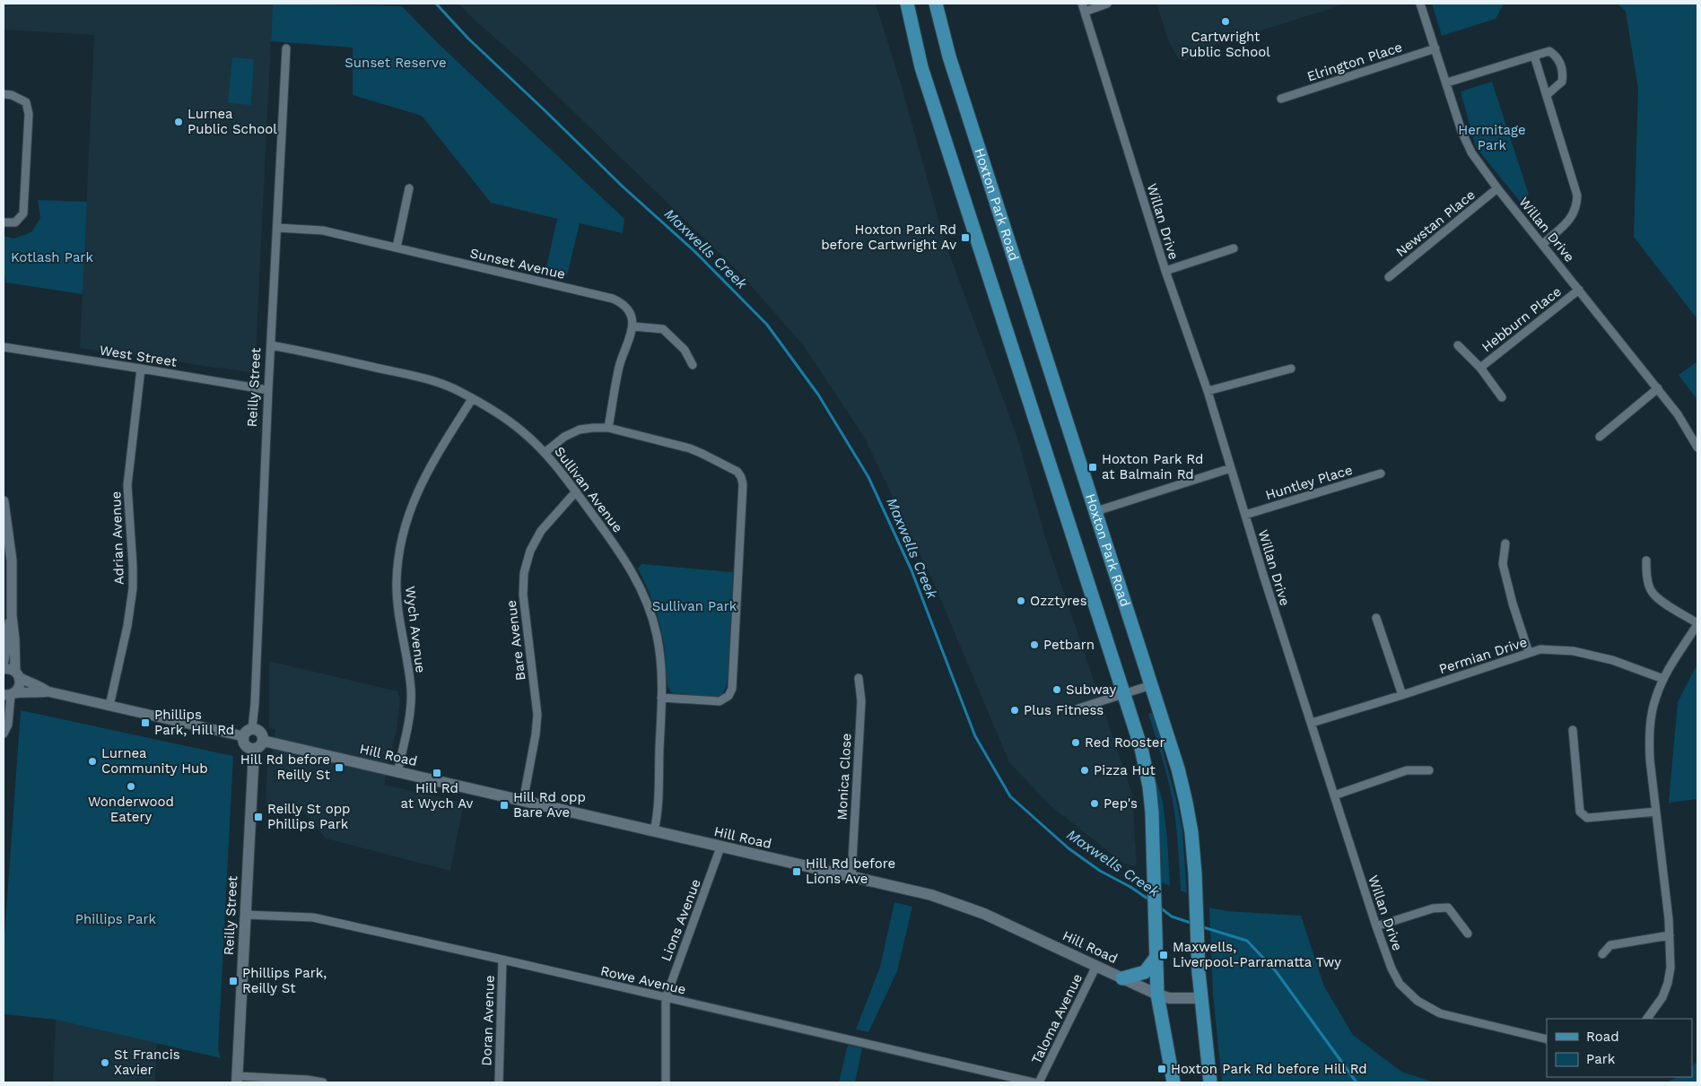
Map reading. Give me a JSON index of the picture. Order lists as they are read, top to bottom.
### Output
{
  "streets": {
    "main road": ["Hoxton Park Road", "Reilly Street", "Hill Road"],
    "street": [
      "Elrington Place",
      "Willan Drive",
      "Newstan Place",
      "Sunset Avenue",
      "Hebburn Place",
      "West Street",
      "Huntley Place",
      "Sullivan Avenue",
      "Adrian Avenue",
      "Wych Avenue",
      "Bare Avenue",
      "Permian Drive",
      "Monica Close",
      "Lions Avenue",
      "Rowe Avenue",
      "Taloma Avenue",
      "Doran Avenue"
    ]
  },
  "crossings": [
    ["Elrington Place", "Willan Drive"],
    ["Hoxton Park Road", "Hill Road"],
    ["Willan Drive", "Newstan Place"],
    ["Willan Drive", "Hebburn Place"],
    ["Willan Drive", "Huntley Place"],
    ["Willan Drive", "Permian Drive"],
    ["Sunset Avenue", "Reilly Street"],
    ["West Street", "Reilly Street"],
    ["West Street", "Adrian Avenue"],
    ["Reilly Street", "Sullivan Avenue"],
    ["Reilly Street", "Hill Road"],
    ["Reilly Street", "Rowe Avenue"],
    ["Sullivan Avenue", "Wych Avenue"],
    ["Sullivan Avenue", "Bare Avenue"],
    ["Sullivan Avenue", "Hill Road"],
    ["Wych Avenue", "Hill Road"],
    ["Bare Avenue", "Hill Road"],
    ["Hill Road", "Monica Close"],
    ["Hill Road", "Lions Avenue"],
    ["Hill Road", "Taloma Avenue"],
    ["Lions Avenue", "Rowe Avenue"],
    ["Rowe Avenue", "Doran Avenue"]
  ],
  "water": ["Maxwells Creek"],
  "parks": [
    "Sunset Reserve",
    "Hermitage Park",
    "Kotlash Park",
    "Sullivan Park",
    "Phillips Park"
  ],
  "places": {
    "other": [
      "Cartwright Public School",
      "Lurnea Public School",
      "Ozztyres",
      "Petbarn",
      "Subway",
      "Plus Fitness",
      "Red Rooster",
      "Lurnea Community Hub",
      "Pizza Hut",
      "Wonderwood Eatery",
      "Pep's",
      "St Francis Xavier"
    ],
    "transit": [
      "Hoxton Park Rd before Cartwright Av",
      "Hoxton Park Rd at Balmain Rd",
      "Phillips Park, Hill Rd",
      "Hill Rd before Reilly St",
      "Hill Rd at Wych Av",
      "Hill Rd opp Bare Ave",
      "Reilly St opp Phillips Park",
      "Hill Rd before Lions Ave",
      "Maxwells, Liverpool-Parramatta Twy",
      "Phillips Park, Reilly St",
      "Hoxton Park Rd before Hill Rd"
    ]
  },
  "legend": ["Road", "Park"]
}
